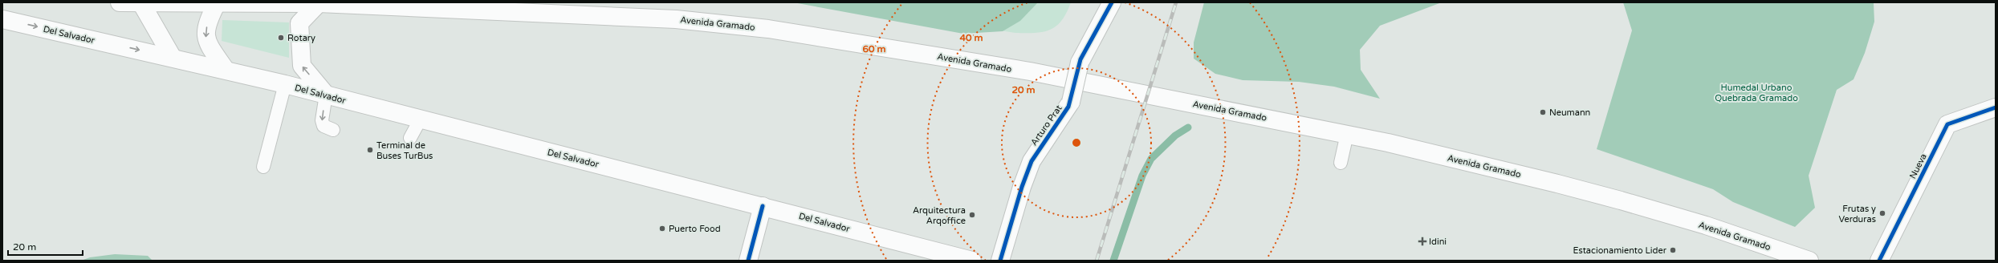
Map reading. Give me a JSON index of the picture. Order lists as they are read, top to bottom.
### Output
{
  "streets": {
    "main road": [
      "Avenida Gramado",
      "Del Salvador",
      "Arturo Prat",
      "Nueva"
    ]
  },
  "parks": ["Humedal Urbano Quebrada Gramado"],
  "places": {
    "other": [
      "Rotary",
      "Neumann",
      "Terminal de Buses TurBus",
      "Frutas y Verduras",
      "Arquitectura Arqoffice",
      "Puerto Food",
      "Estacionamiento Lider"
    ],
    "health": ["Idini"]
  },
  "scale_bar": "20 m",
  "rings": ["40 m", "60 m", "20 m"]
}
